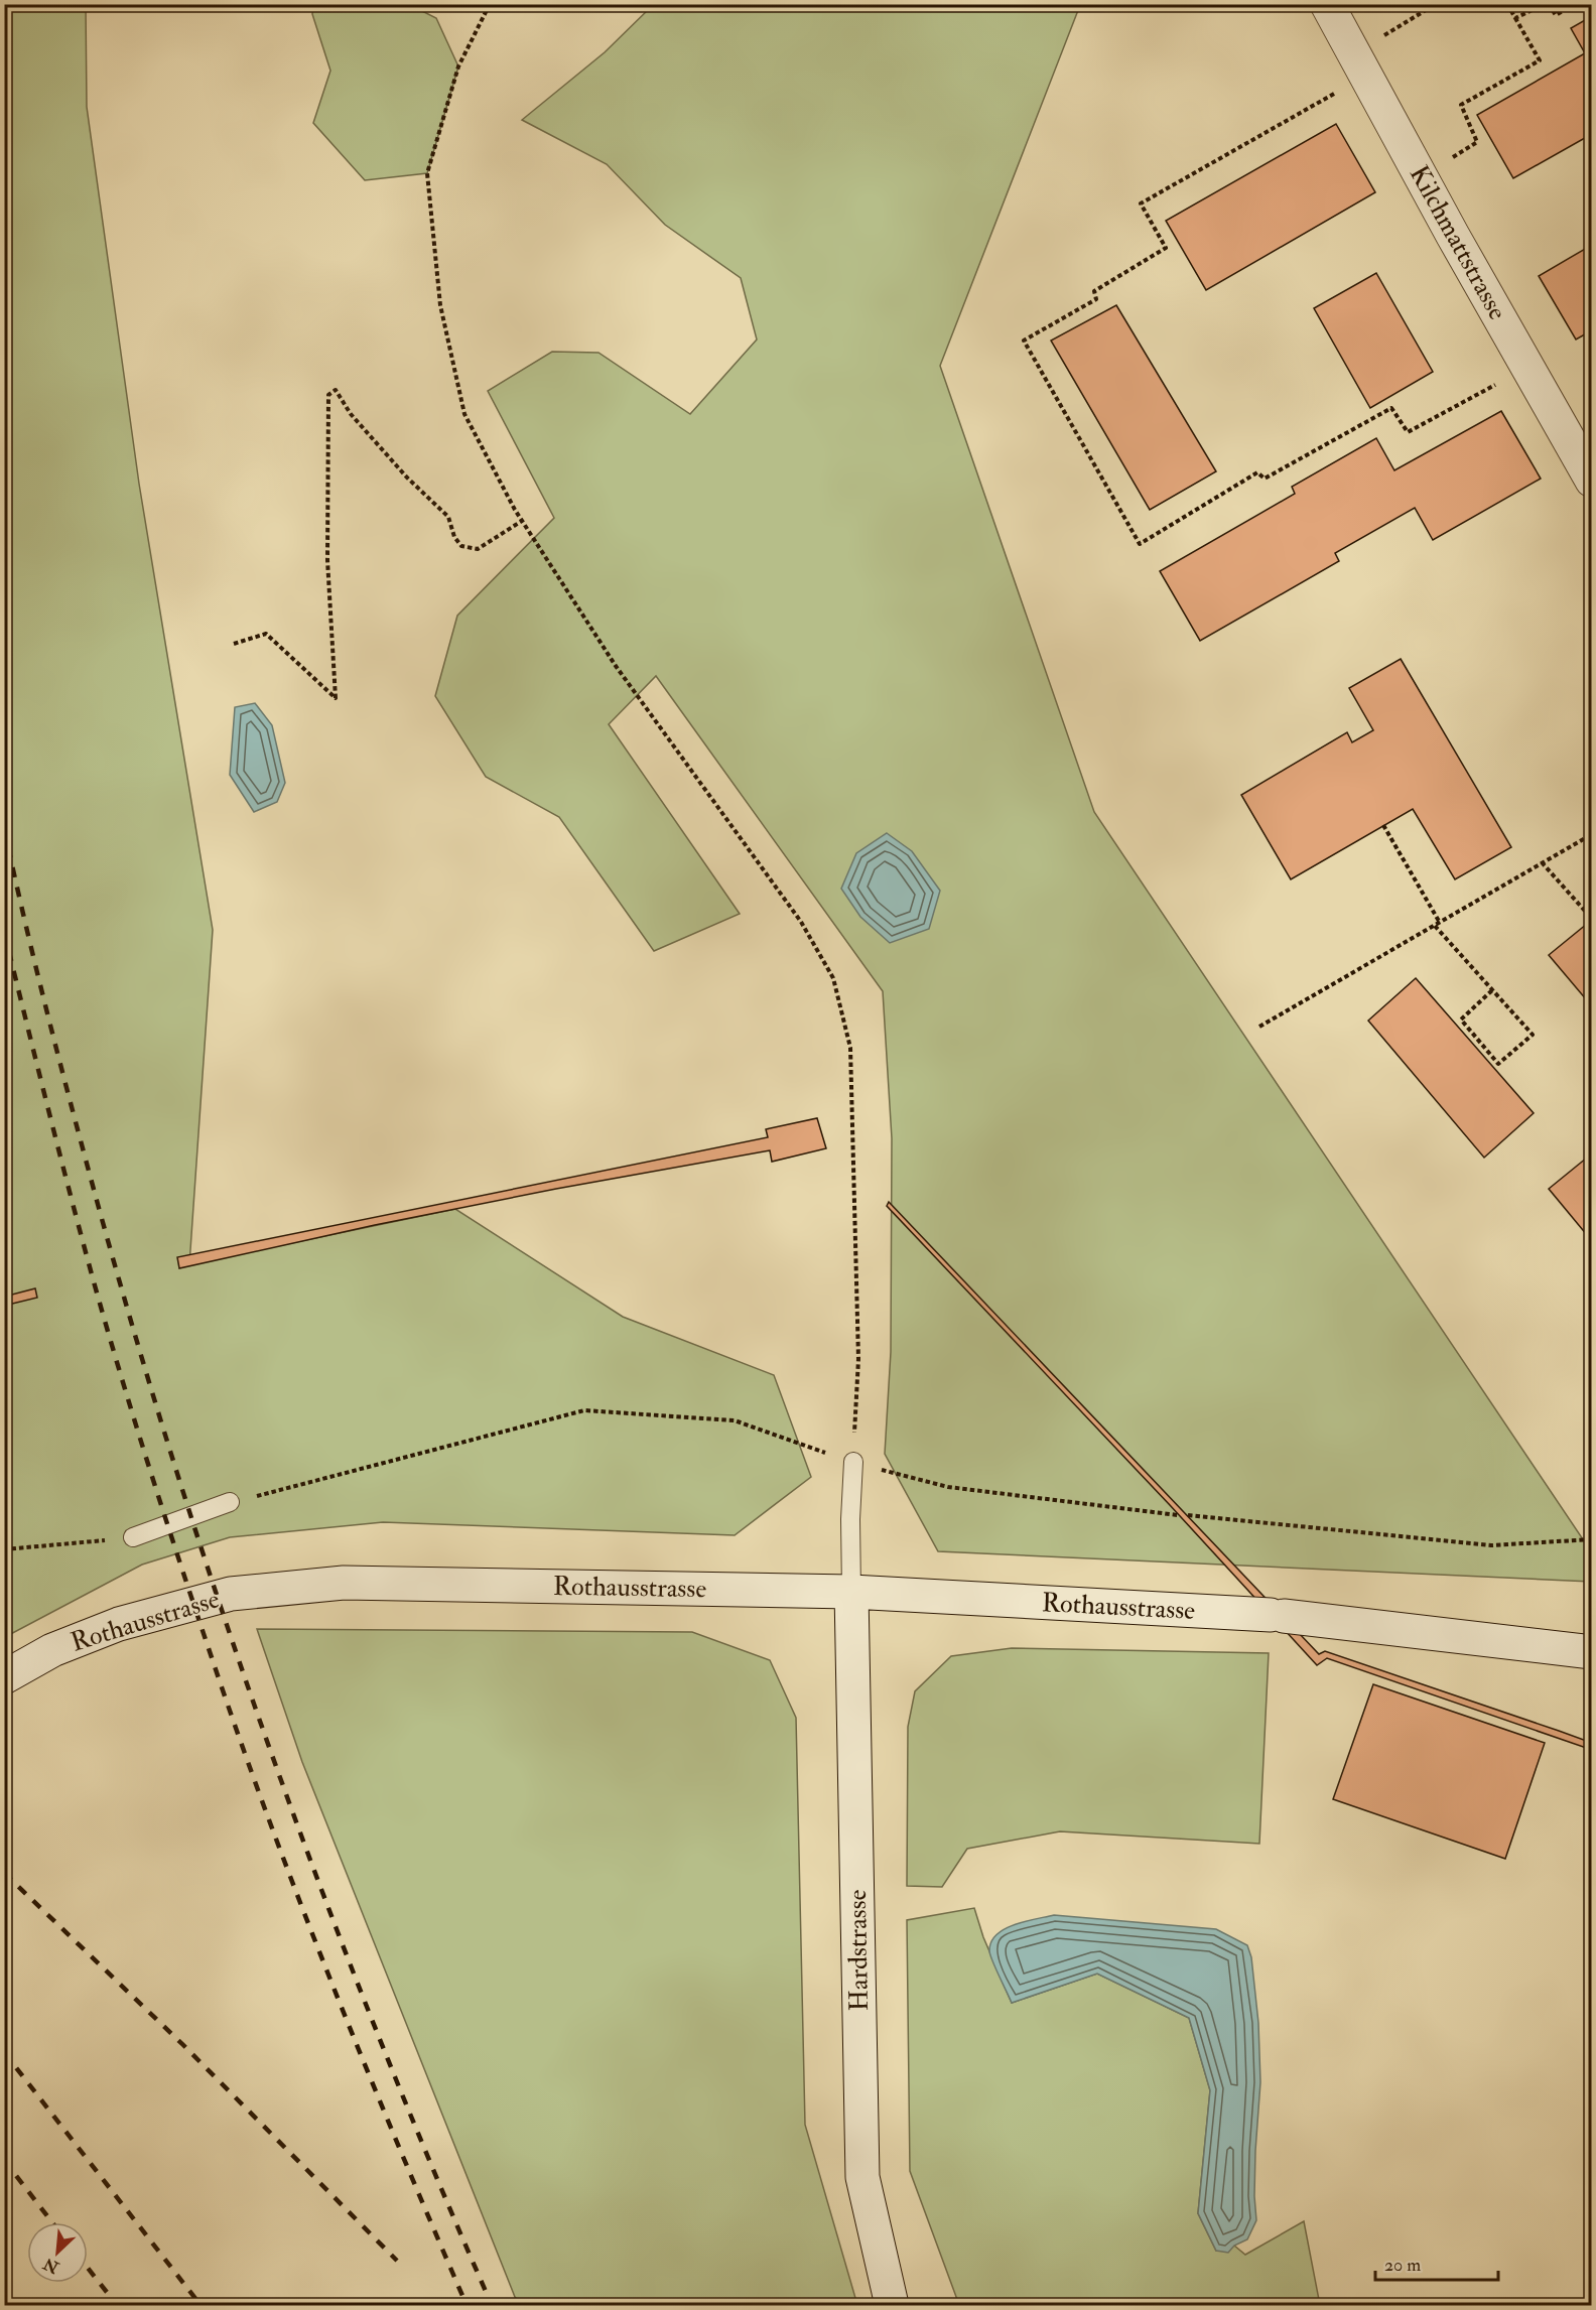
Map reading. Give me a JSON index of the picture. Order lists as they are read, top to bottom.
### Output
{
  "streets": {
    "street": ["Kilchmattstrasse", "Rothausstrasse", "Hardstrasse"]
  },
  "crossings": [
    ["Rothausstrasse", "Hardstrasse"]
  ],
  "scale_bar": "20 m",
  "north": "bottom left"
}
